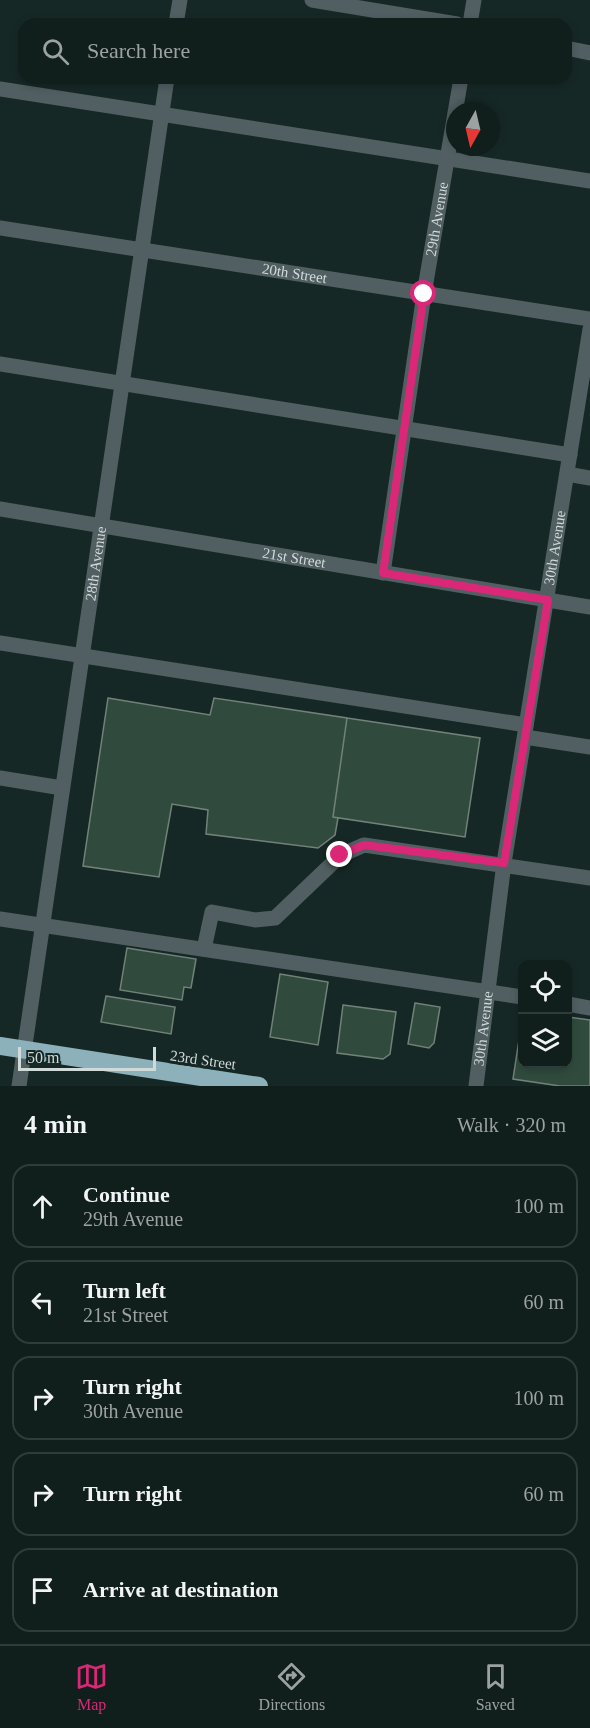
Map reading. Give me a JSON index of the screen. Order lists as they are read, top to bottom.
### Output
{
  "streets": {
    "highway": ["23rd Street"],
    "street": [
      "29th Avenue",
      "20th Street",
      "30th Avenue",
      "21st Street",
      "28th Avenue"
    ]
  },
  "crossings": [
    ["29th Avenue", "20th Street"],
    ["29th Avenue", "21st Street"],
    ["20th Street", "28th Avenue"],
    ["30th Avenue", "21st Street"],
    ["21st Street", "28th Avenue"],
    ["28th Avenue", "23rd Street"]
  ],
  "scale_bar": "50 m",
  "north": "bottom",
  "page": {
    "search": "Search here",
    "scale": "50 m",
    "heading": ["4 min", "Walk · 320 m"],
    "list": [
      ["Continue", "29th Avenue", "100 m"],
      ["Turn left", "21st Street", "60 m"],
      ["Turn right", "30th Avenue", "100 m"],
      ["Turn right", "60 m"],
      "Arrive at destination"
    ],
    "nav": ["Map", "Directions", "Saved"]
  }
}
